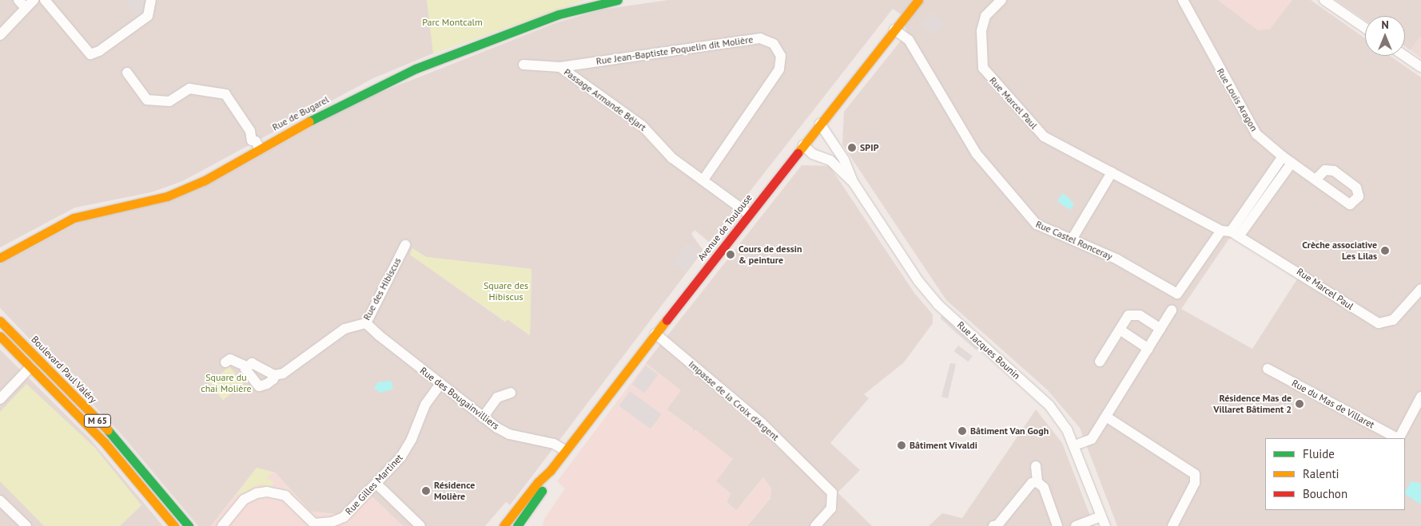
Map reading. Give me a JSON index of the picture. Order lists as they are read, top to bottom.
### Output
{
  "streets": {
    "main road": [
      "Rue de Bugarel",
      "Avenue de Toulouse",
      "Boulevard Paul Valéry",
      "M 65"
    ],
    "street": [
      "Rue Jean-Baptiste Poquelin dit Molière",
      "Passage Armande Béjart",
      "Rue Louis Aragon",
      "Rue Marcel Paul",
      "Rue Castel Ronceray",
      "Rue des Hibiscus",
      "Rue Jacques Bounin",
      "Rue des Bougainvilliers",
      "Impasse de la Croix d'Argent",
      "Rue du Mas de Villaret",
      "Rue Gilles Martinet"
    ]
  },
  "crossings": [
    ["Rue Jean-Baptiste Poquelin dit Molière", "Passage Armande Béjart"],
    ["Rue Marcel Paul", "Rue Castel Ronceray"],
    ["Avenue de Toulouse", "Rue Castel Ronceray"],
    ["Avenue de Toulouse", "Rue Jacques Bounin"],
    ["Avenue de Toulouse", "Rue des Bougainvilliers"],
    ["Avenue de Toulouse", "Impasse de la Croix d'Argent"],
    ["Rue des Hibiscus", "Rue des Bougainvilliers"],
    ["Rue des Bougainvilliers", "Rue Gilles Martinet"]
  ],
  "parks": ["Parc Montcalm", "Square des Hibiscus", "Square du chai Molière"],
  "places": [
    "SPIP",
    "Crèche associative Les Lilas",
    "Cours de dessin & peinture",
    "Résidence Mas de Villaret Bâtiment 2",
    "Bâtiment Van Gogh",
    "Bâtiment Vivaldi",
    "Résidence Molière"
  ],
  "legend": ["Fluide", "Ralenti", "Bouchon"],
  "north": "top"
}
